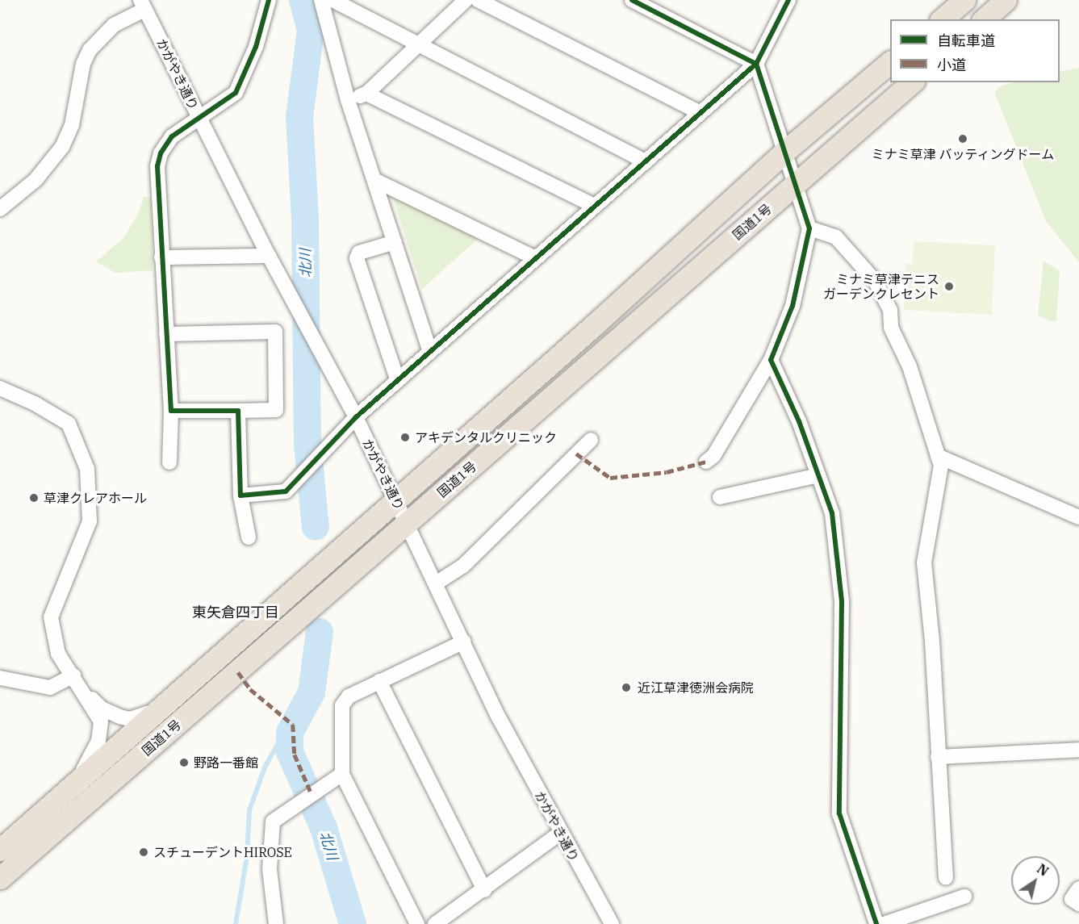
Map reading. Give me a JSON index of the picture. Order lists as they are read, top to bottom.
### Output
{
  "streets": {
    "highway": ["国道1号"],
    "street": ["かがやき通り"]
  },
  "crossings": [
    ["かがやき通り", "国道1号"]
  ],
  "districts": ["東矢倉四丁目"],
  "water": ["北川"],
  "places": [
    "ミナミ草津 バッティングドーム",
    "ミナミ草津テニス ガーデンクレセント",
    "アキデンタルクリニック",
    "草津クレアホール",
    "近江草津徳洲会病院",
    "野路一番館",
    "スチューデントHIROSE"
  ],
  "legend": ["自転車道", "小道"],
  "north": "top right"
}
